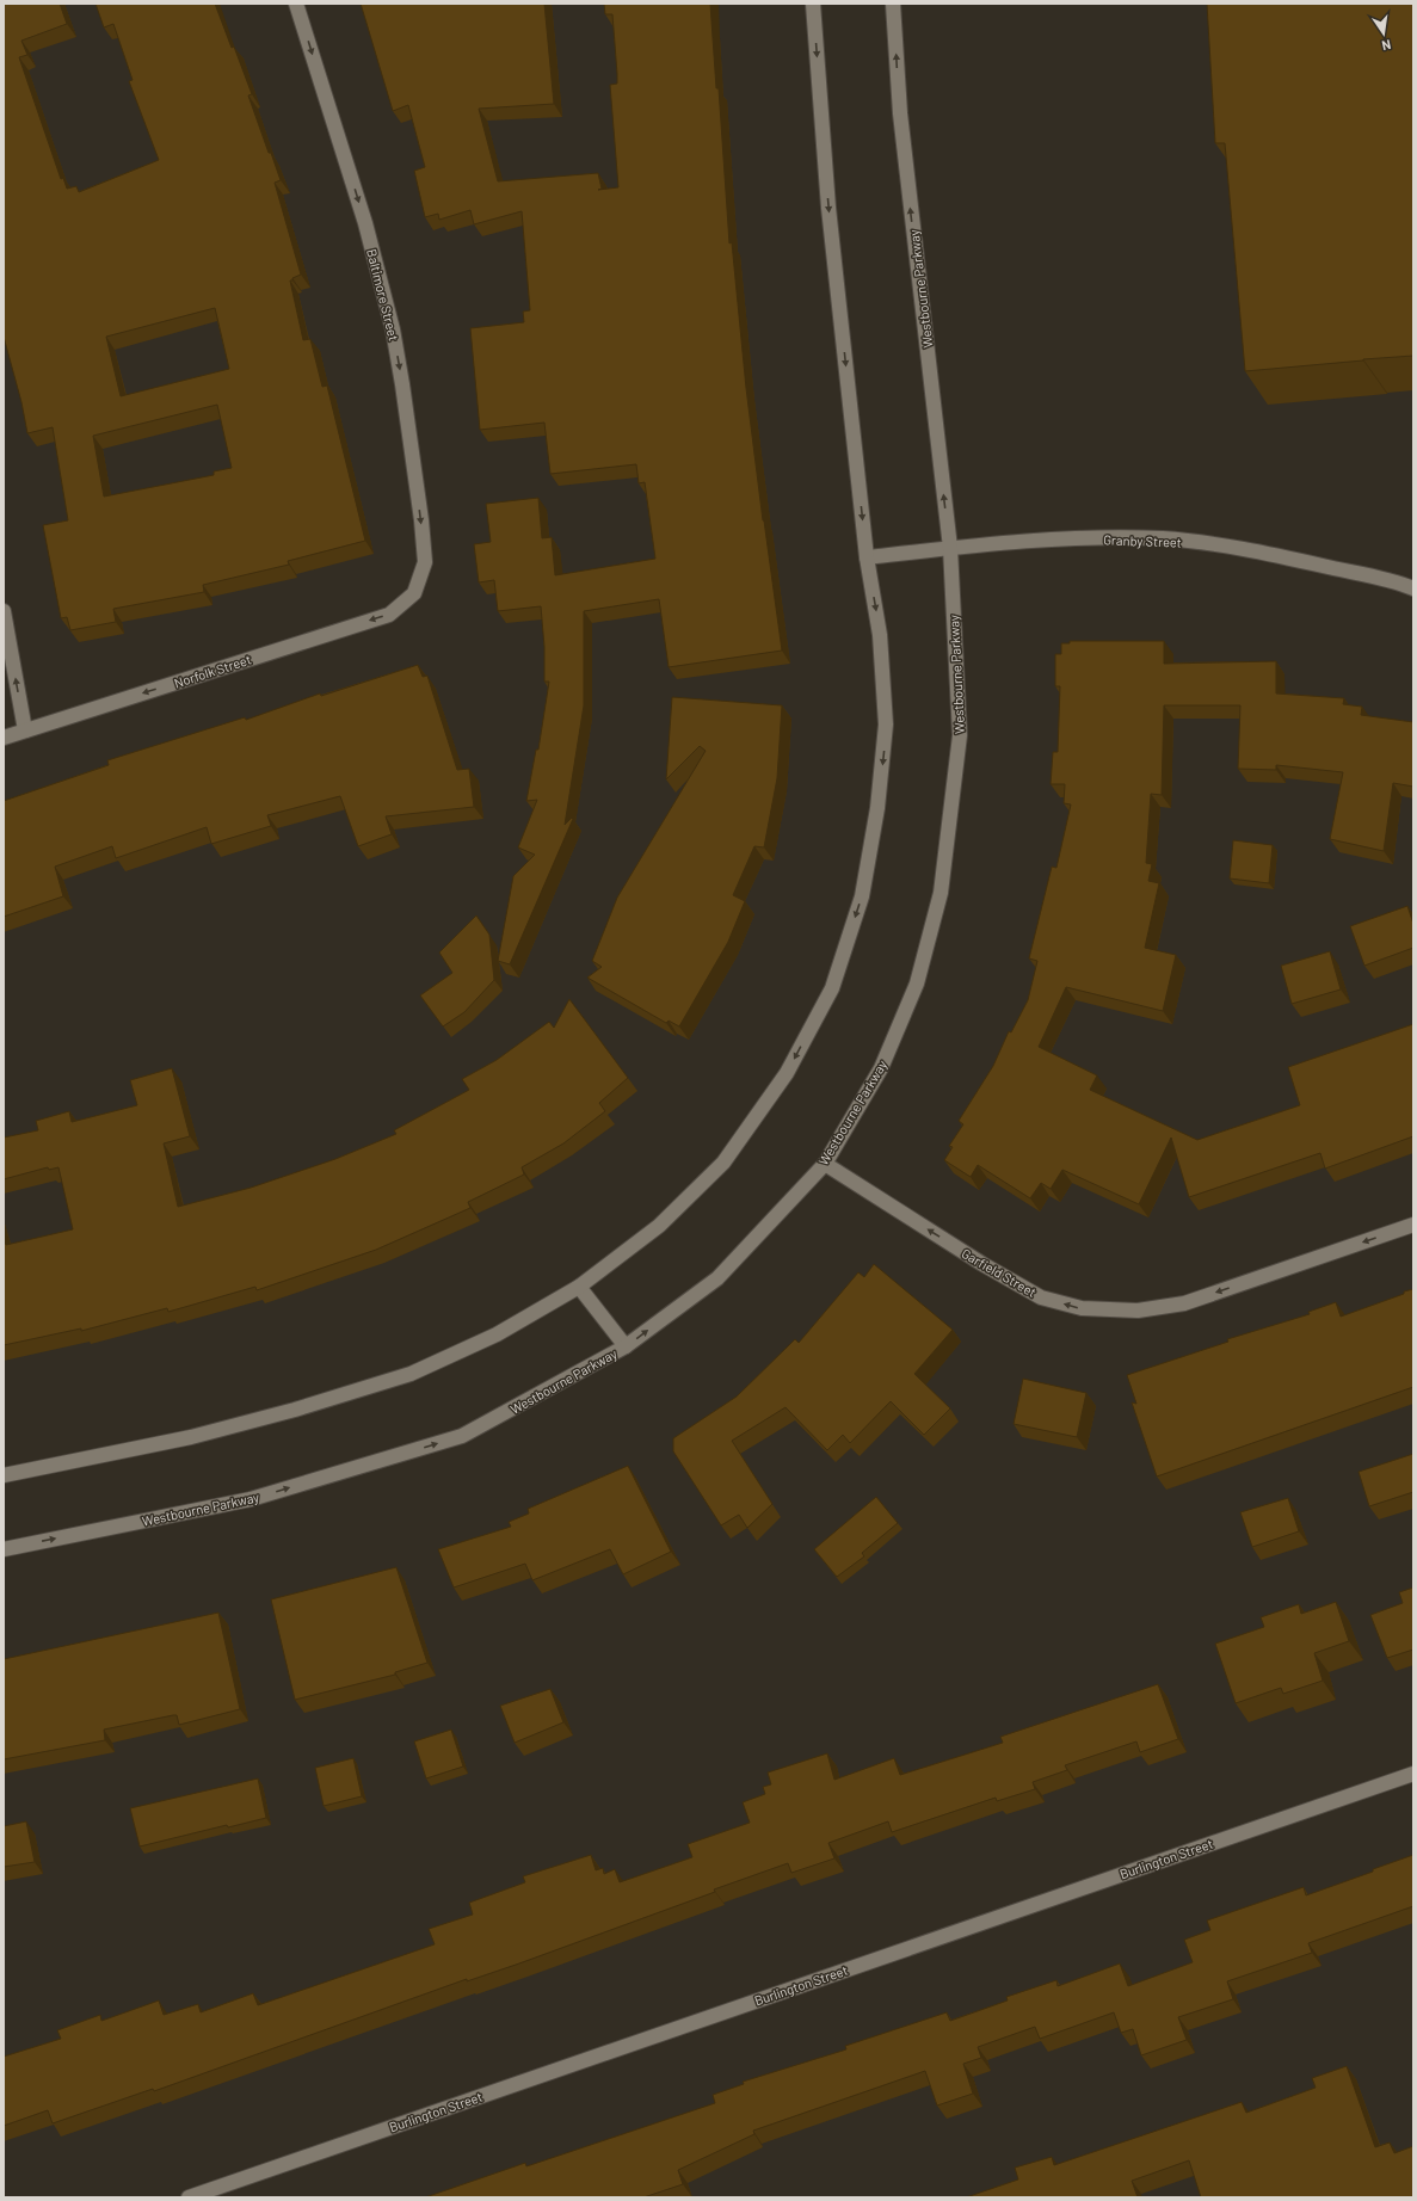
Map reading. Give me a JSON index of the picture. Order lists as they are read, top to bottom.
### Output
{
  "streets": {
    "main road": [
      "Westbourne Parkway",
      "Baltimore Street",
      "Granby Street",
      "Norfolk Street",
      "Garfield Street",
      "Burlington Street"
    ]
  },
  "crossings": [
    ["Westbourne Parkway", "Granby Street"],
    ["Westbourne Parkway", "Garfield Street"],
    ["Baltimore Street", "Norfolk Street"]
  ],
  "one_way": [
    "Westbourne Parkway",
    "Baltimore Street",
    "Norfolk Street",
    "Garfield Street"
  ],
  "north": "bottom"
}
